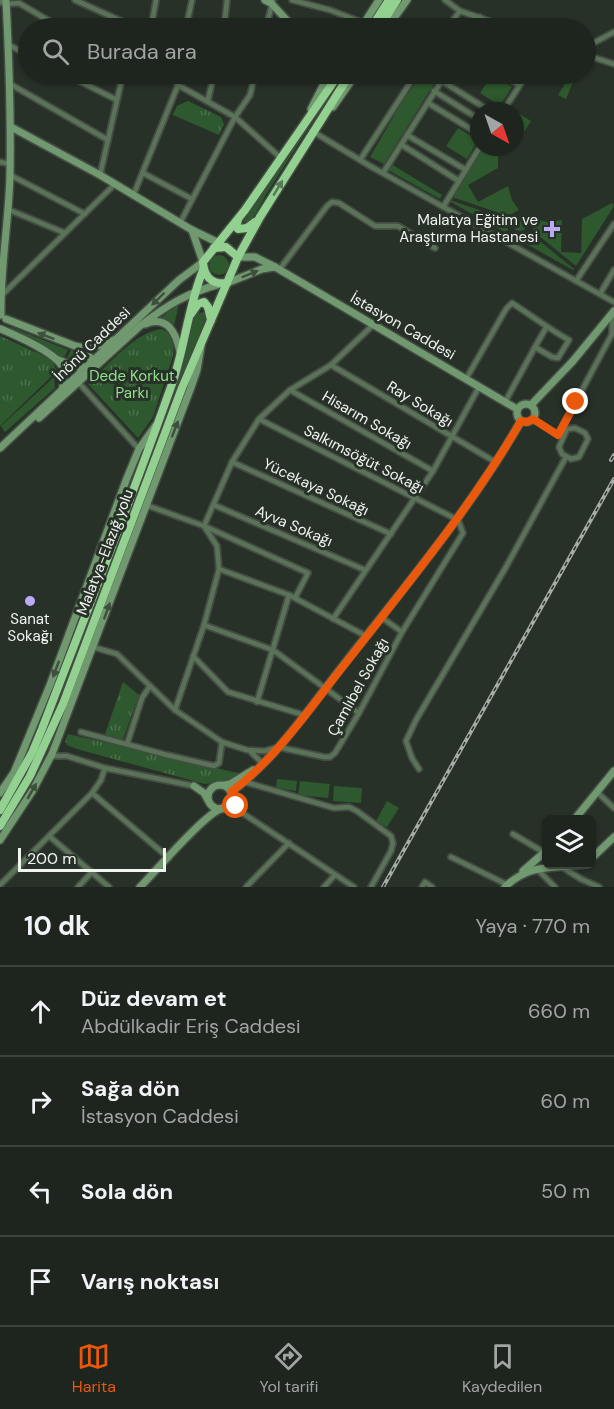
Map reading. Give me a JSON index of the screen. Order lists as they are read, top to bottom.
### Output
{
  "streets": {
    "highway": ["Malatya-Elazığ yolu"],
    "main road": ["İstasyon Caddesi", "İnönü Caddesi"],
    "street": [
      "Ray Sokağı",
      "Hisarım Sokağı",
      "Salkımsöğüt Sokağı",
      "Yücekaya Sokağı",
      "Ayva Sokağı",
      "Çamlıbel Sokağı"
    ]
  },
  "crossings": [
    ["İstasyon Caddesi", "Malatya-Elazığ yolu"],
    ["İnönü Caddesi", "Malatya-Elazığ yolu"],
    ["Salkımsöğüt Sokağı", "Çamlıbel Sokağı"]
  ],
  "parks": ["Dede Korkut Parkı"],
  "places": {
    "health": ["Malatya Eğitim ve Araştırma Hastanesi"],
    "other": ["Sanat Sokağı"]
  },
  "scale_bar": "200 m",
  "north": "bottom right",
  "page": {
    "search": "Burada ara",
    "scale": "200 m",
    "heading": ["10 dk", "Yaya · 770 m"],
    "list": [
      ["Düz devam et", "Abdülkadir Eriş Caddesi", "660 m"],
      ["Sağa dön", "İstasyon Caddesi", "60 m"],
      ["Sola dön", "50 m"],
      "Varış noktası"
    ],
    "nav": ["Harita", "Yol tarifi", "Kaydedilen"]
  }
}
